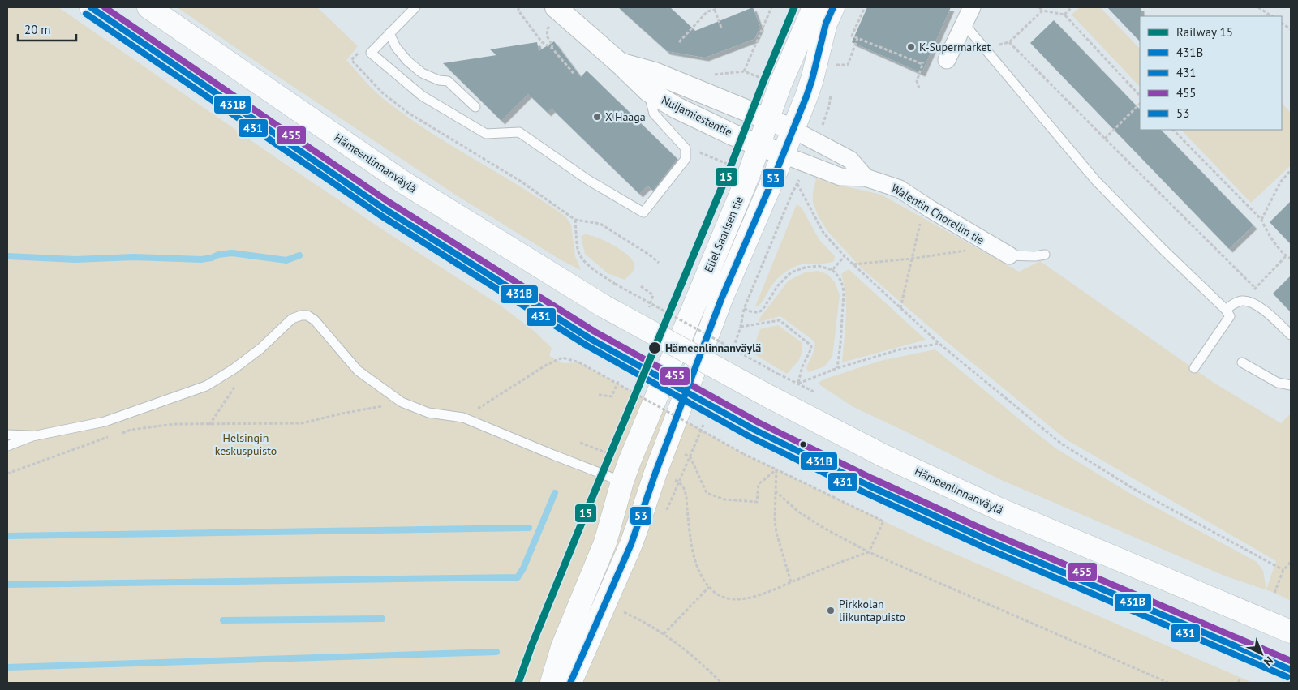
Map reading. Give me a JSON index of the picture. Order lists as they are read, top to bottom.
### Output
{
  "streets": {
    "main road": ["Hämeenlinnanväylä", "Eliel Saarisen tie"],
    "street": ["Nuijamiestentie", "Walentin Chorellin tie"]
  },
  "crossings": [
    ["Nuijamiestentie", "Walentin Chorellin tie"],
    ["Nuijamiestentie", "Eliel Saarisen tie"],
    ["Walentin Chorellin tie", "Eliel Saarisen tie"]
  ],
  "parks": ["Helsingin keskuspuisto"],
  "places": [
    "K-Supermarket",
    "X Haaga",
    "Hämeenlinnanväylä",
    "Pirkkolan liikuntapuisto"
  ],
  "lines": [
    "rail line 15",
    "transit line 431B",
    "transit line 455",
    "transit line 53",
    "transit line 431"
  ],
  "legend": [
    "Railway 15",
    "431B",
    "431",
    "455",
    "53"
  ],
  "scale_bar": "20 m",
  "north": "bottom right"
}
